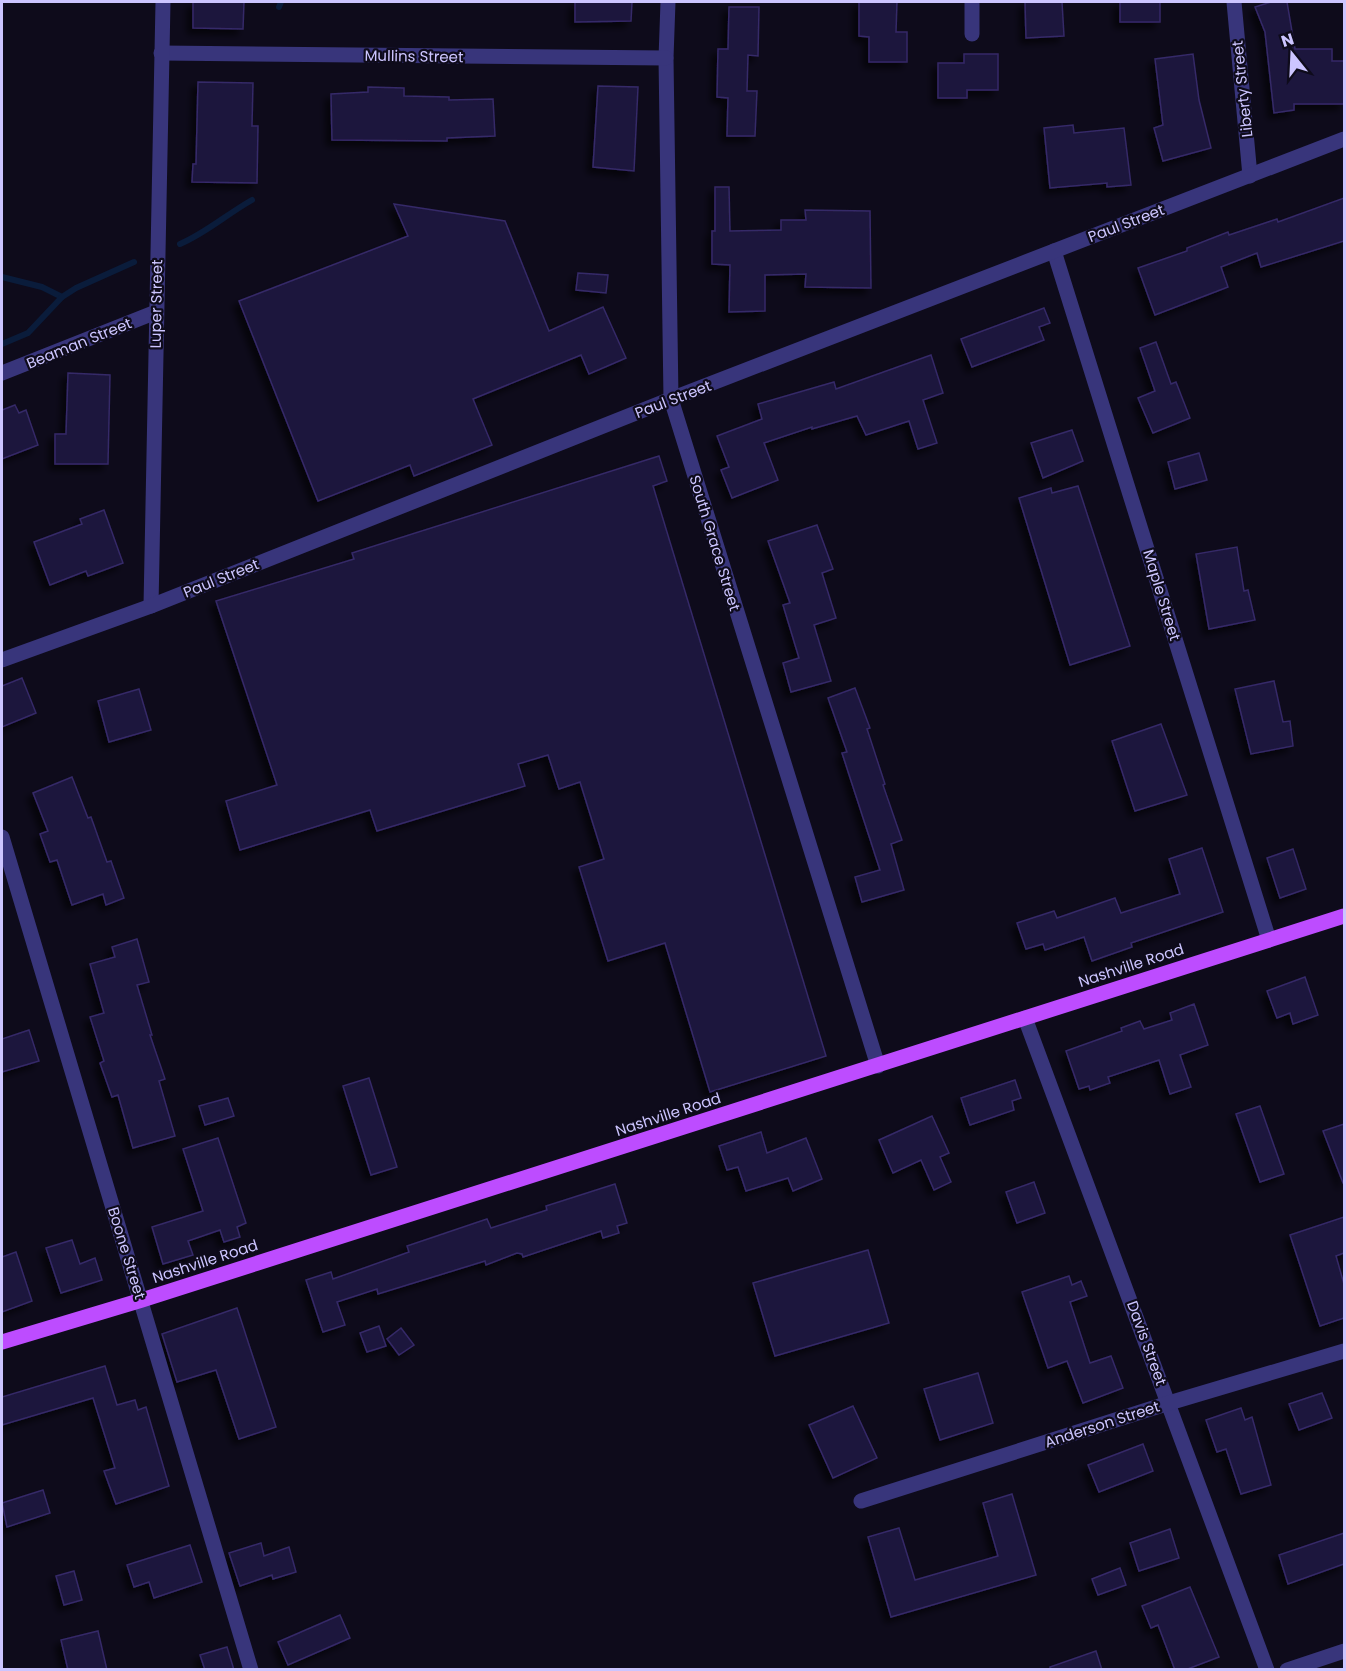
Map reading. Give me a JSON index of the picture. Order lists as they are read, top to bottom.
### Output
{
  "streets": {
    "main road": ["Nashville Road"],
    "street": [
      "Mullins Street",
      "Liberty Street",
      "Paul Street",
      "Luper Street",
      "Beaman Street",
      "South Grace Street",
      "Maple Street",
      "Boone Street",
      "Davis Street",
      "Anderson Street"
    ]
  },
  "crossings": [
    ["Mullins Street", "Luper Street"],
    ["Mullins Street", "South Grace Street"],
    ["Liberty Street", "Paul Street"],
    ["Paul Street", "Luper Street"],
    ["Paul Street", "South Grace Street"],
    ["Paul Street", "Maple Street"],
    ["Luper Street", "Beaman Street"],
    ["South Grace Street", "Nashville Road"],
    ["Maple Street", "Nashville Road"],
    ["Nashville Road", "Boone Street"],
    ["Nashville Road", "Davis Street"],
    ["Davis Street", "Anderson Street"]
  ],
  "north": "top"
}
